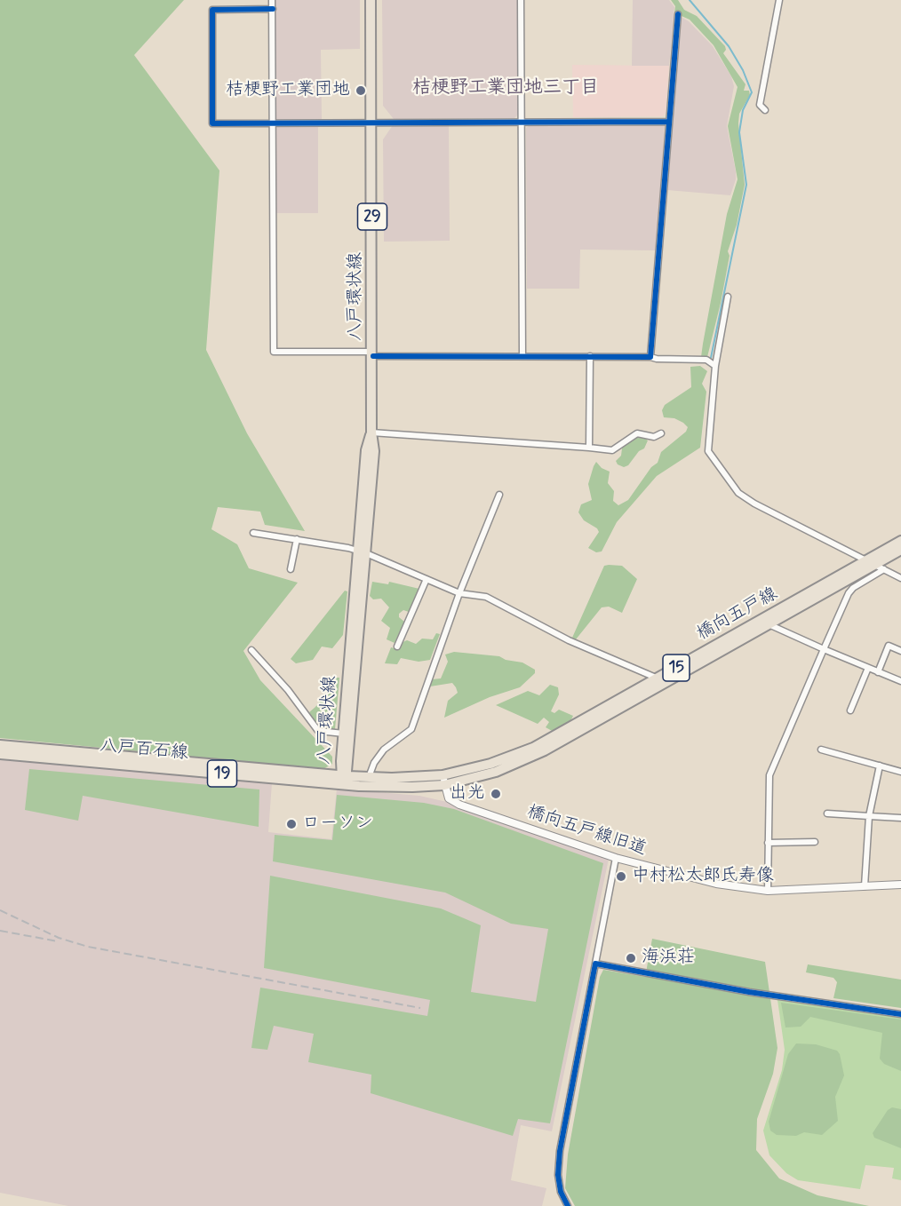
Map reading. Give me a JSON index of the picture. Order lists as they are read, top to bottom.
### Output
{
  "streets": {
    "main road": [
      "29",
      "八戸環状線",
      "橋向五戸線",
      "15",
      "八戸百石線",
      "19"
    ],
    "street": ["橋向五戸線旧道"]
  },
  "crossings": [
    ["八戸環状線", "八戸百石線"],
    ["橋向五戸線", "八戸百石線"],
    ["橋向五戸線", "橋向五戸線旧道"],
    ["八戸百石線", "橋向五戸線旧道"]
  ],
  "districts": ["桔梗野工業団地三丁目"],
  "places": [
    "桔梗野工業団地",
    "出光",
    "ローソン",
    "中村松太郎氏寿像",
    "海浜荘"
  ]
}
